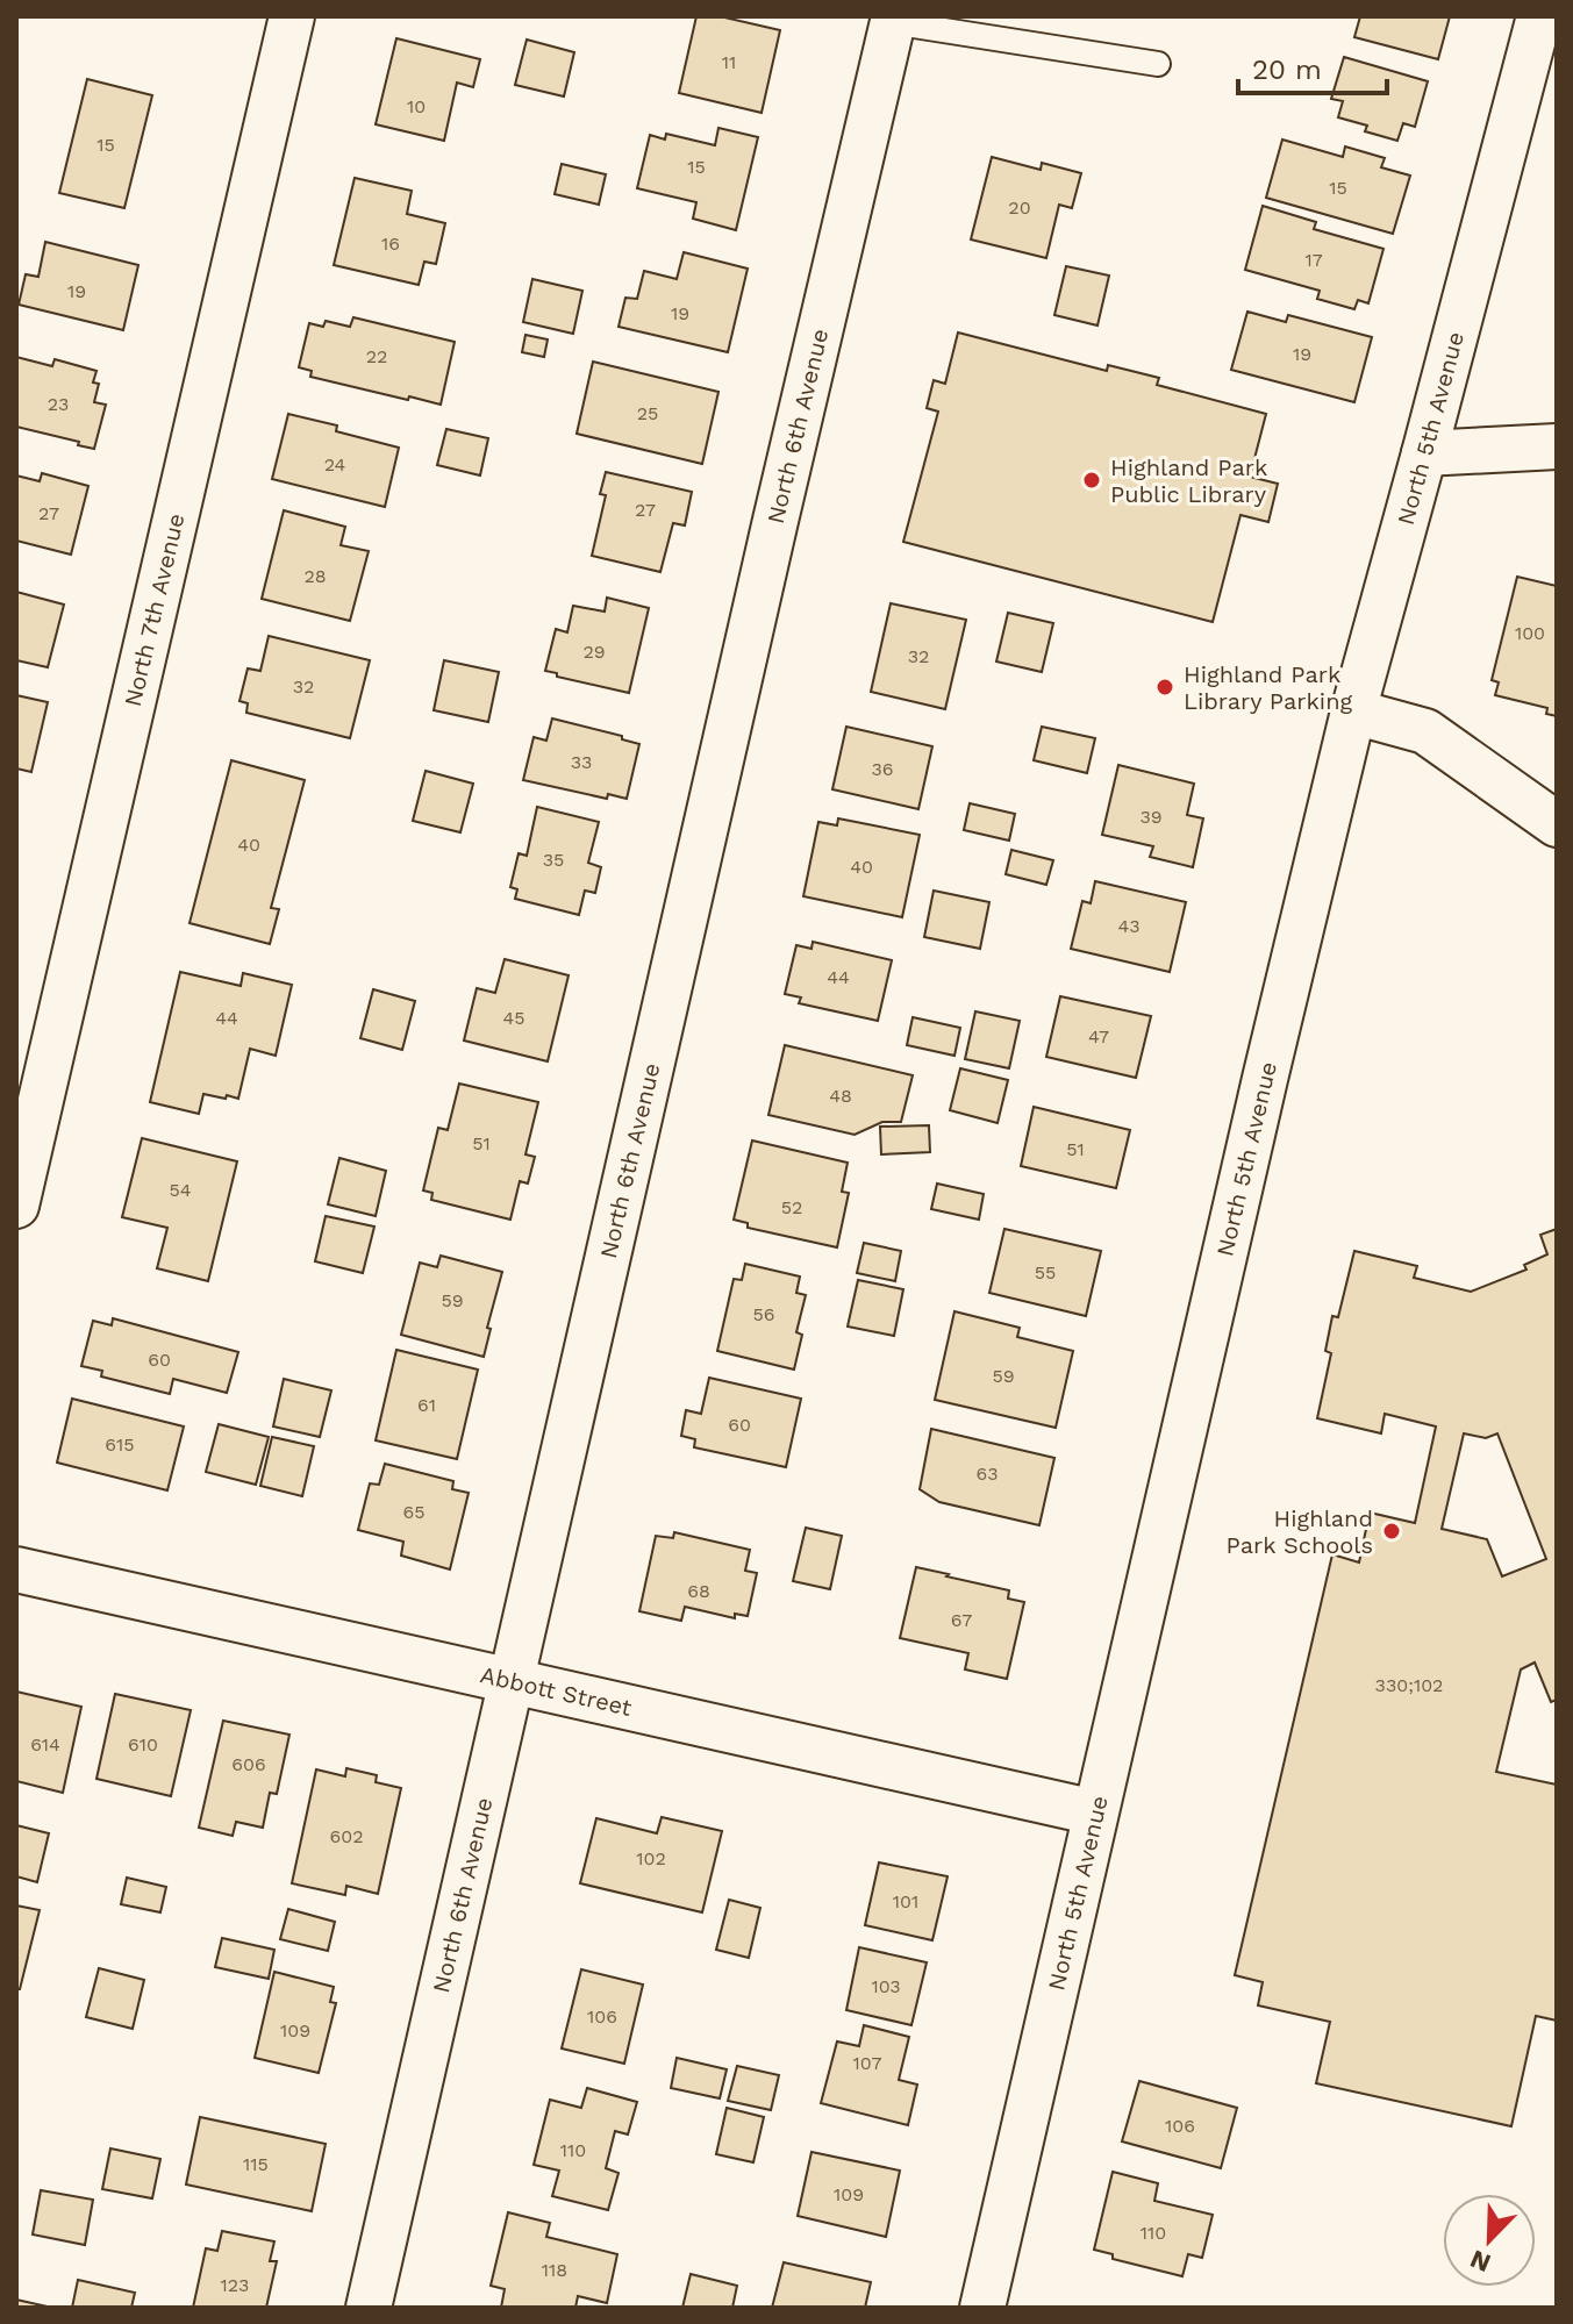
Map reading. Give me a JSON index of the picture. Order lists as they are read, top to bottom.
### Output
{
  "streets": {
    "street": [
      "North 6th Avenue",
      "North 5th Avenue",
      "North 7th Avenue",
      "Abbott Street"
    ]
  },
  "crossings": [
    ["North 6th Avenue", "Abbott Street"],
    ["North 5th Avenue", "Abbott Street"]
  ],
  "places": ["Highland Park Public Library", "Highland Park Library Parking", "Highland Park Schools"],
  "house_numbers": [
    "11",
    "10",
    "15",
    "15",
    "15",
    "20",
    "16",
    "17",
    "19",
    "19",
    "19",
    "22",
    "23",
    "25",
    "24",
    "27",
    "27",
    "28",
    "100",
    "29",
    "32",
    "32",
    "33",
    "36",
    "39",
    "40",
    "35",
    "40",
    "43",
    "44",
    "44",
    "45",
    "47",
    "48",
    "51",
    "51",
    "54",
    "52",
    "55",
    "59",
    "56",
    "60",
    "59",
    "61",
    "60",
    "615",
    "63",
    "65",
    "68",
    "67",
    "330;102",
    "614",
    "610",
    "606",
    "602",
    "102",
    "101",
    "103",
    "106",
    "109",
    "107",
    "106",
    "110",
    "115",
    "109",
    "110",
    "118",
    "123"
  ],
  "scale_bar": "20 m",
  "north": "bottom left"
}
